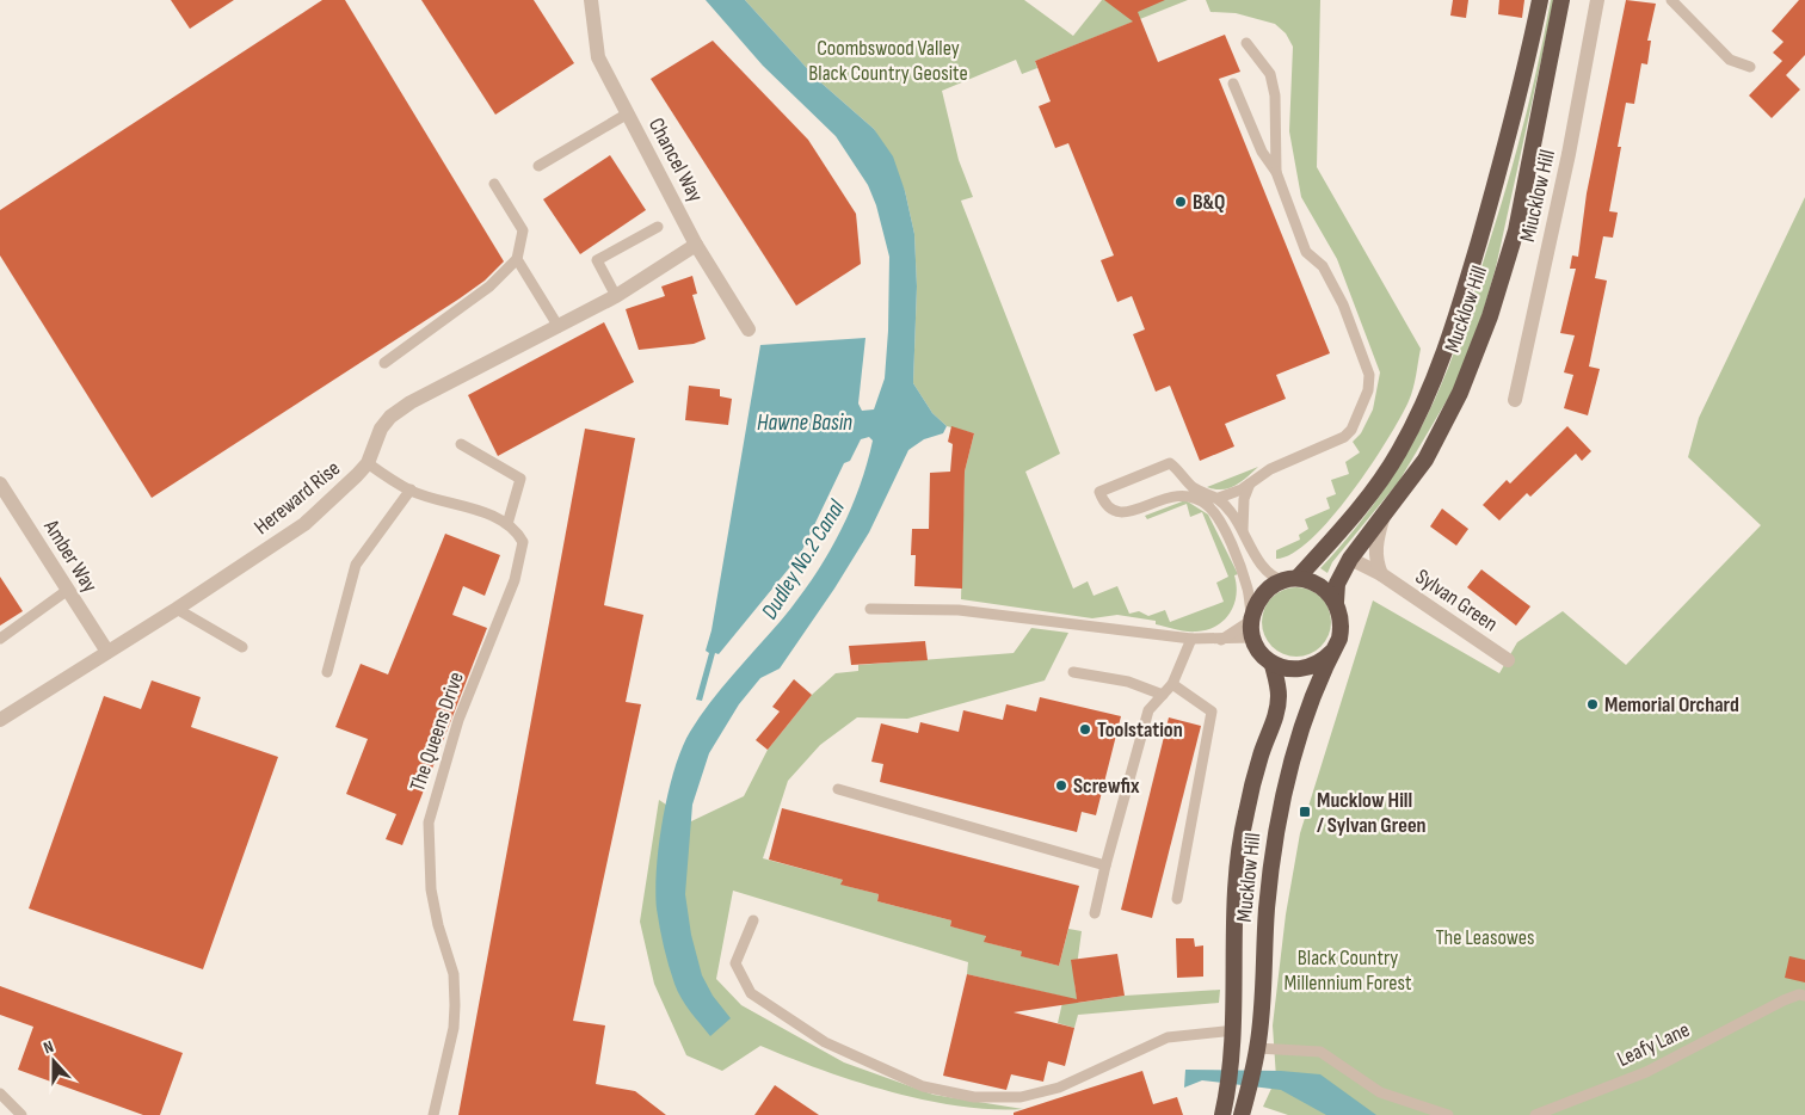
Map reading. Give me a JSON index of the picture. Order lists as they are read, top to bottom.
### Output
{
  "streets": {
    "highway": ["Mucklow Hill"],
    "street": [
      "Chancel Way",
      "Miucklow Hill",
      "Hereward Rise",
      "Amber Way",
      "Sylvan Green"
    ],
    "lane": ["The Queens Drive", "Leafy Lane"]
  },
  "crossings": [
    ["Chancel Way", "Hereward Rise"],
    ["Mucklow Hill", "Sylvan Green"],
    ["Hereward Rise", "Amber Way"]
  ],
  "water": ["Hawne Basin", "Dudley No.2 Canal"],
  "parks": ["Coombswood Valley Black Country Geosite", "The Leasowes", "Black Country Millennium Forest"],
  "places": {
    "other": [
      "B&Q",
      "Memorial Orchard",
      "Toolstation",
      "Screwfix"
    ],
    "transit": ["Mucklow Hill / Sylvan Green"]
  },
  "north": "top"
}
